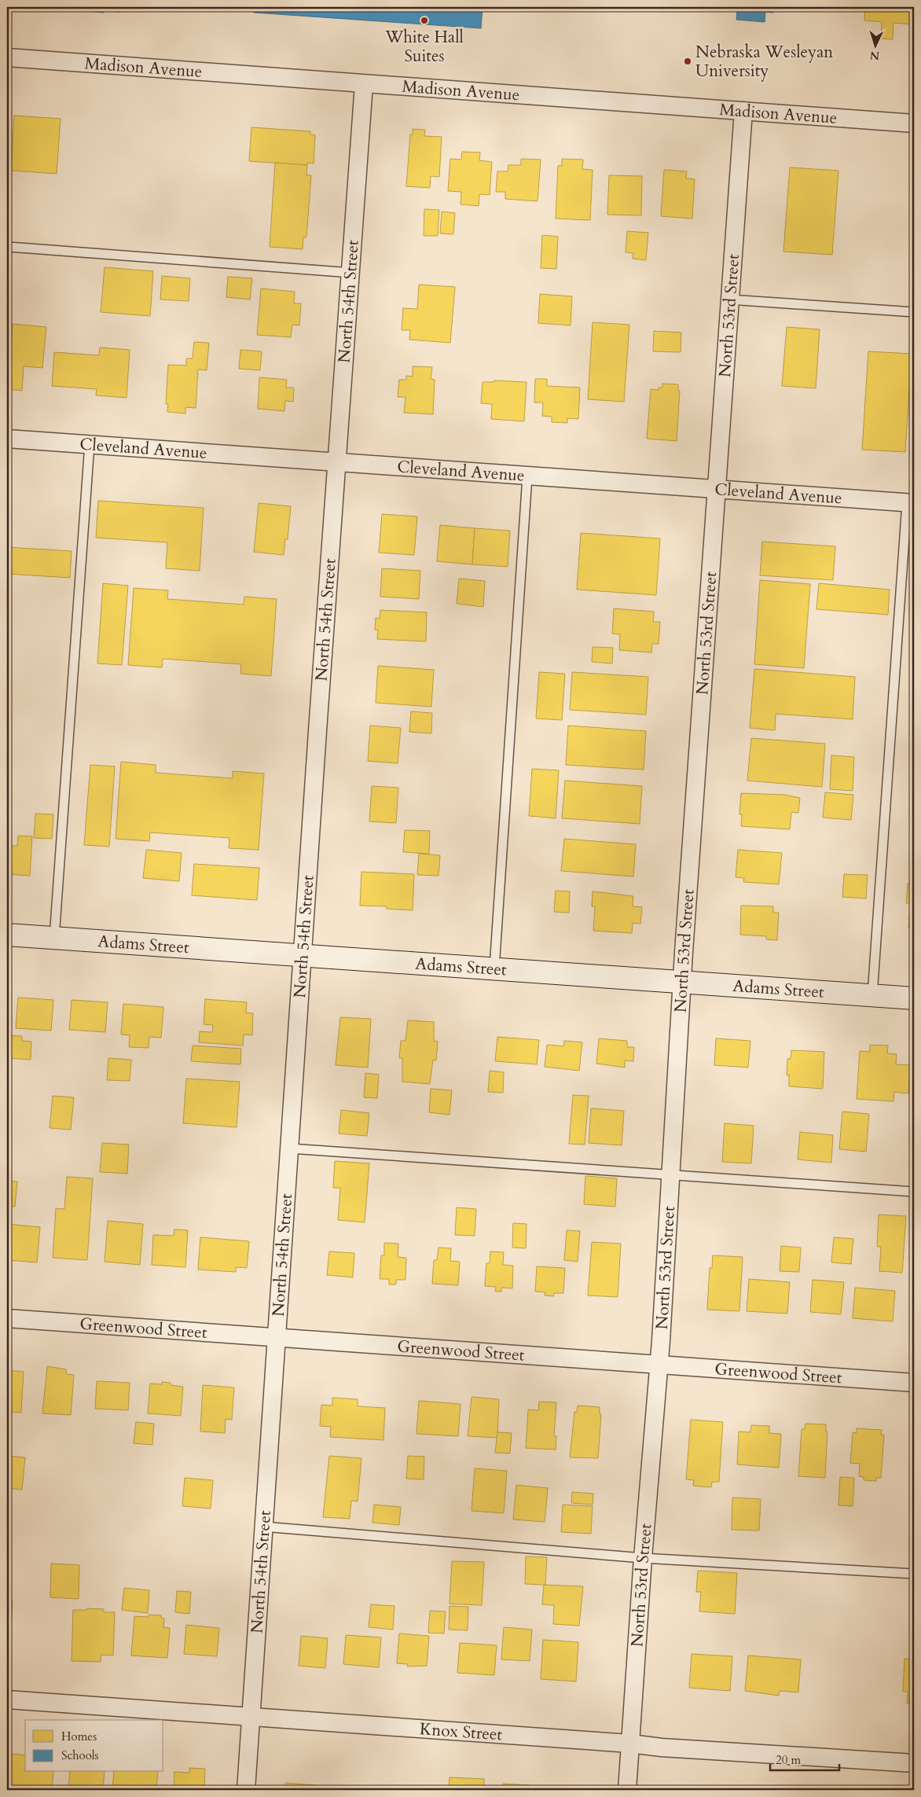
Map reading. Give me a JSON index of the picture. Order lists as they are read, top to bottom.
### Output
{
  "streets": {
    "main road": ["Adams Street"],
    "street": [
      "Madison Avenue",
      "North 54th Street",
      "North 53rd Street",
      "Cleveland Avenue",
      "Greenwood Street",
      "Knox Street"
    ]
  },
  "crossings": [
    ["Madison Avenue", "North 54th Street"],
    ["Madison Avenue", "North 53rd Street"],
    ["North 54th Street", "Cleveland Avenue"],
    ["North 54th Street", "Adams Street"],
    ["North 54th Street", "Greenwood Street"],
    ["North 54th Street", "Knox Street"],
    ["North 53rd Street", "Cleveland Avenue"],
    ["North 53rd Street", "Adams Street"],
    ["North 53rd Street", "Greenwood Street"],
    ["North 53rd Street", "Knox Street"]
  ],
  "places": ["White Hall Suites", "Nebraska Wesleyan University"],
  "legend": ["Homes", "Schools"],
  "scale_bar": "20 m",
  "north": "bottom"
}
